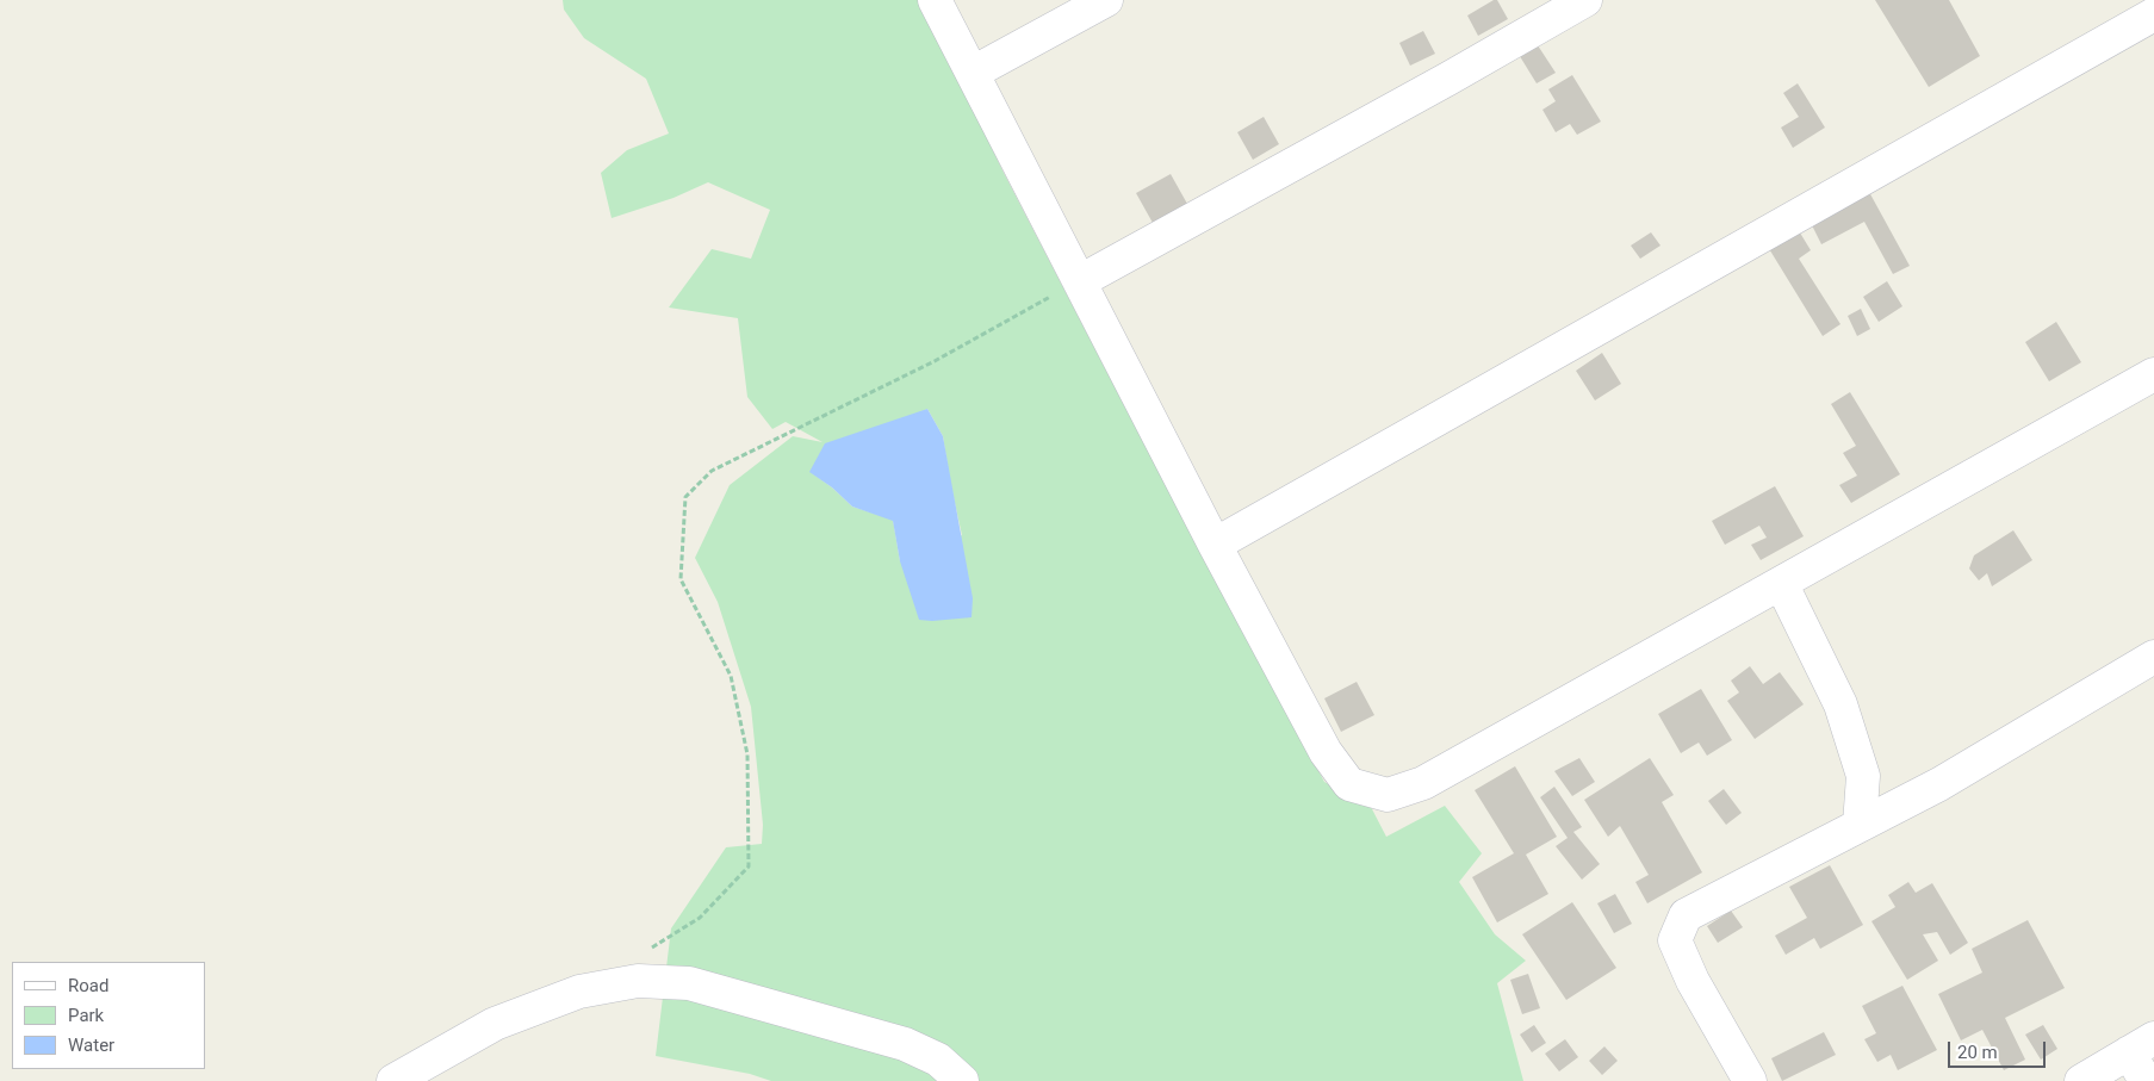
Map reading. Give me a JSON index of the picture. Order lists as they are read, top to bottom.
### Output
{
  "legend": ["Road", "Park", "Water"],
  "scale_bar": "20 m"
}
